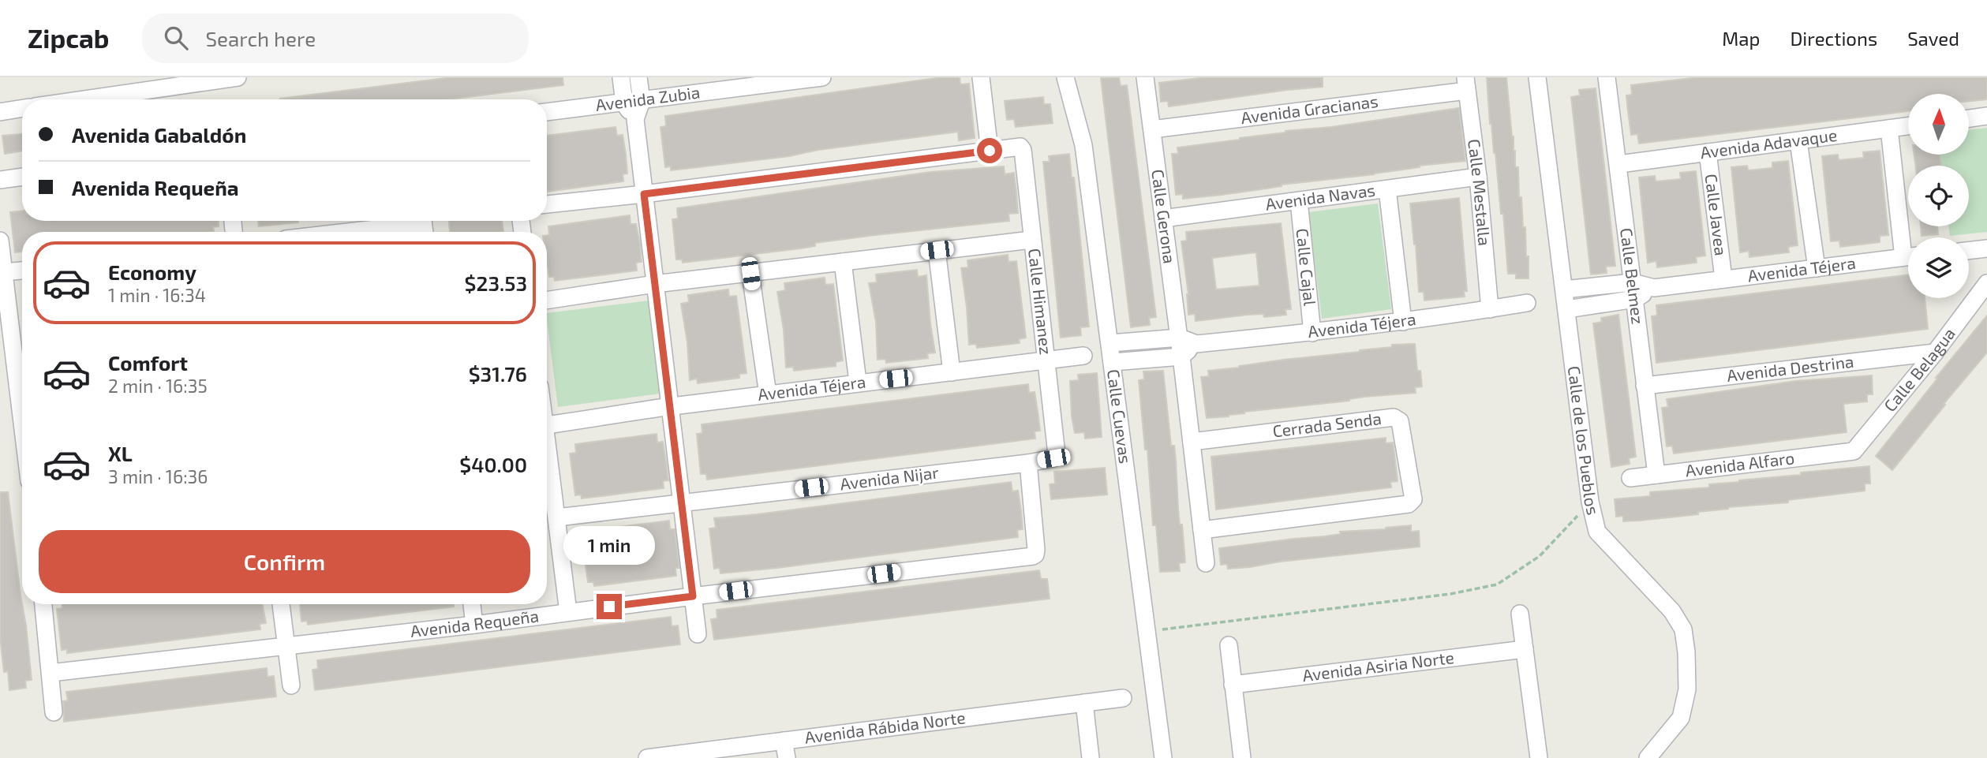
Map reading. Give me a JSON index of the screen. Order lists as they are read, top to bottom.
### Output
{
  "streets": {
    "street": [
      "Avenida Zubia",
      "Avenida Gracianas",
      "Avenida Adavaque",
      "Calle Mestalla",
      "Avenida Navas",
      "Calle Javea",
      "Calle Gerona",
      "Calle Cajal",
      "Avenida Téjera",
      "Calle Belmez",
      "Calle Himanez",
      "Avenida Destrina",
      "Calle Belagua",
      "Calle Cuevas",
      "Cerrada Senda",
      "Calle de los Pueblos",
      "Avenida Alfaro",
      "Avenida Nijar",
      "Avenida Requeña",
      "Avenida Asiria Norte",
      "Avenida Rábida Norte"
    ]
  },
  "crossings": [
    ["Avenida Gracianas", "Calle Mestalla"],
    ["Avenida Gracianas", "Calle Gerona"],
    ["Avenida Adavaque", "Calle Javea"],
    ["Avenida Adavaque", "Calle Belmez"],
    ["Calle Mestalla", "Avenida Navas"],
    ["Calle Mestalla", "Avenida Téjera"],
    ["Avenida Navas", "Calle Gerona"],
    ["Avenida Navas", "Calle Cajal"],
    ["Calle Javea", "Avenida Téjera"],
    ["Calle Gerona", "Avenida Téjera"],
    ["Calle Cajal", "Avenida Téjera"],
    ["Avenida Téjera", "Calle Belmez"],
    ["Avenida Téjera", "Calle Himanez"],
    ["Avenida Téjera", "Calle Cuevas"],
    ["Avenida Téjera", "Calle de los Pueblos"],
    ["Calle Belmez", "Avenida Destrina"],
    ["Calle Belmez", "Avenida Alfaro"],
    ["Calle Himanez", "Avenida Nijar"],
    ["Avenida Destrina", "Calle Belagua"],
    ["Calle Belagua", "Avenida Alfaro"],
    ["Avenida Nijar", "Avenida Requeña"]
  ],
  "north": "top",
  "page": {
    "header": "Zipcab",
    "search": "Search here",
    "nav": ["Map", "Directions", "Saved"],
    "banner": ["Avenida Gabaldón", "Avenida Requeña"],
    "list": [
      {
        "name": "Economy",
        "note": "1 min · 16:34",
        "value": "$23.53"
      },
      {
        "name": "Comfort",
        "note": "2 min · 16:35",
        "value": "$31.76"
      },
      {
        "name": "XL",
        "note": "3 min · 16:36",
        "value": "$40.00"
      }
    ],
    "buttons": "Confirm",
    "bubble": "1 min"
  }
}
